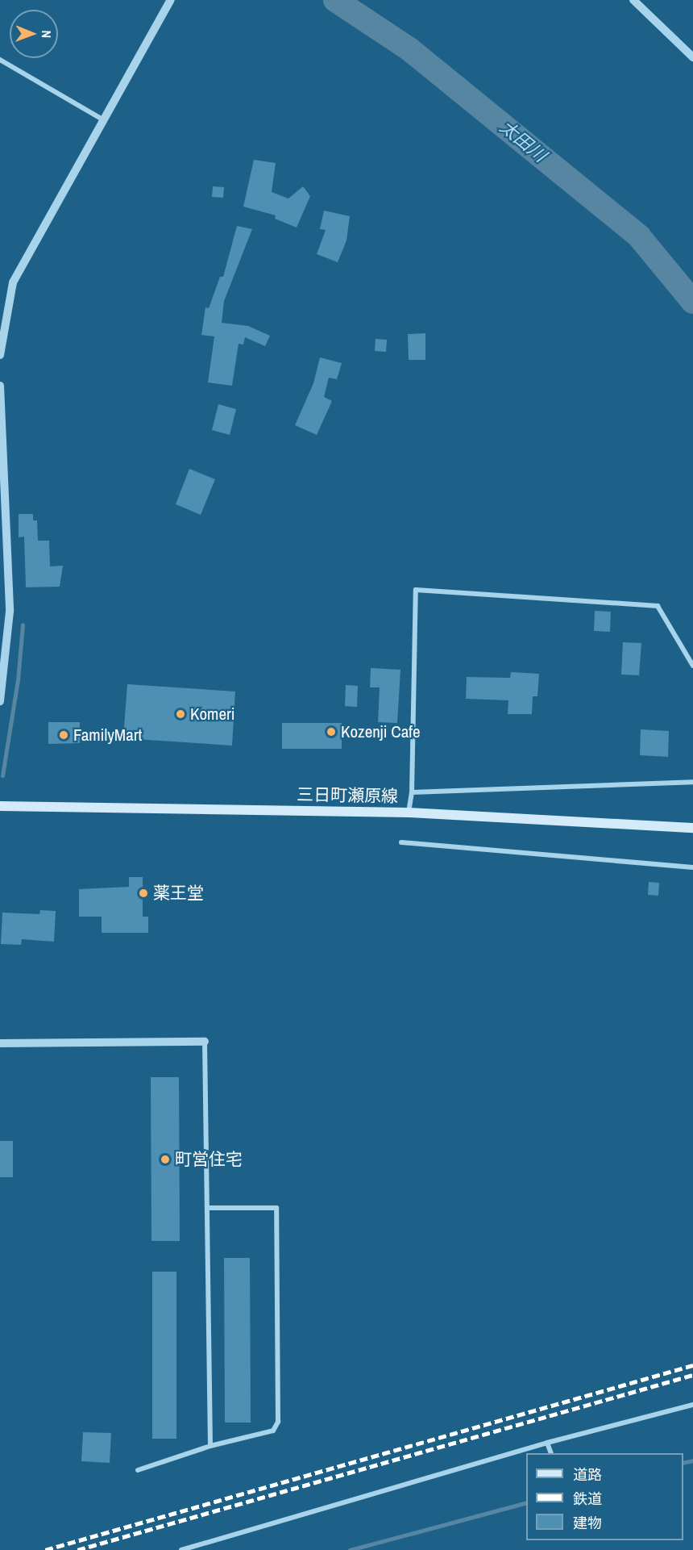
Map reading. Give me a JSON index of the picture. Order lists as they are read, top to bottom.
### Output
{
  "streets": {
    "main road": ["三日町瀬原線"]
  },
  "water": ["太田川"],
  "places": [
    "Komeri",
    "Kozenji Cafe",
    "FamilyMart",
    "薬王堂",
    "町営住宅"
  ],
  "legend": ["道路", "鉄道", "建物"],
  "north": "right"
}
